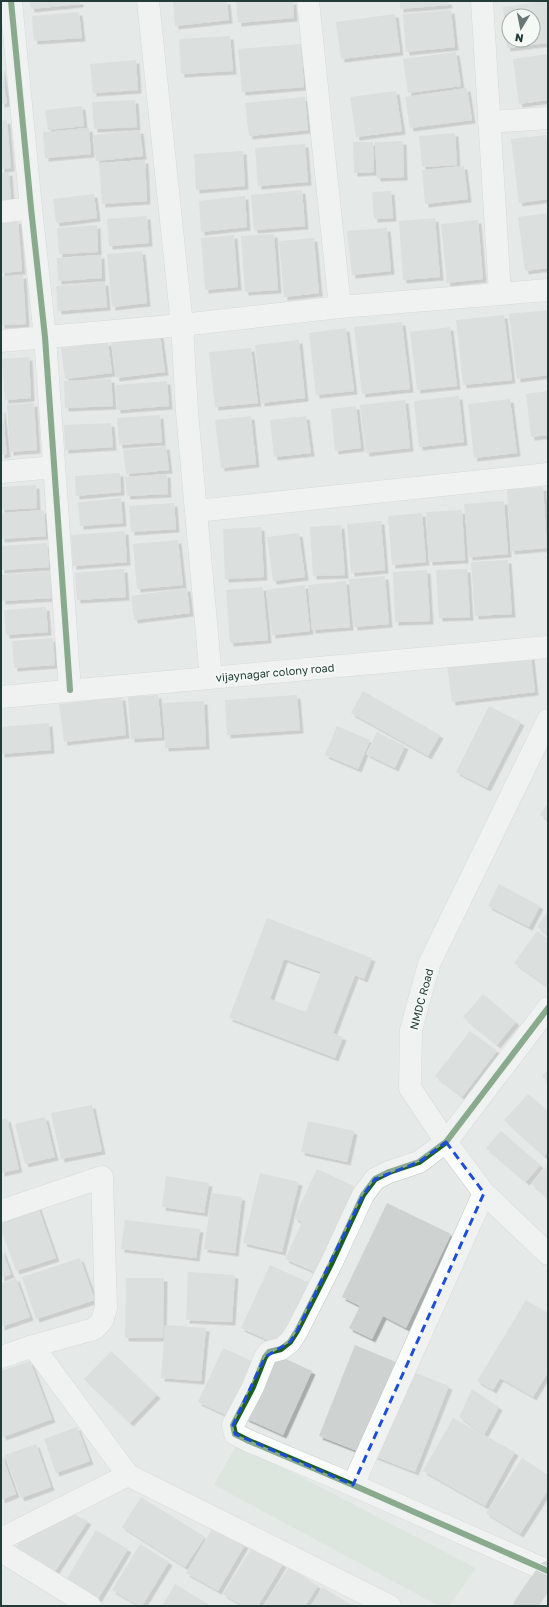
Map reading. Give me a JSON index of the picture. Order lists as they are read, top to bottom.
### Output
{
  "streets": {
    "street": ["vijaynagar colony road", "NMDC Road"]
  },
  "north": "bottom"
}
